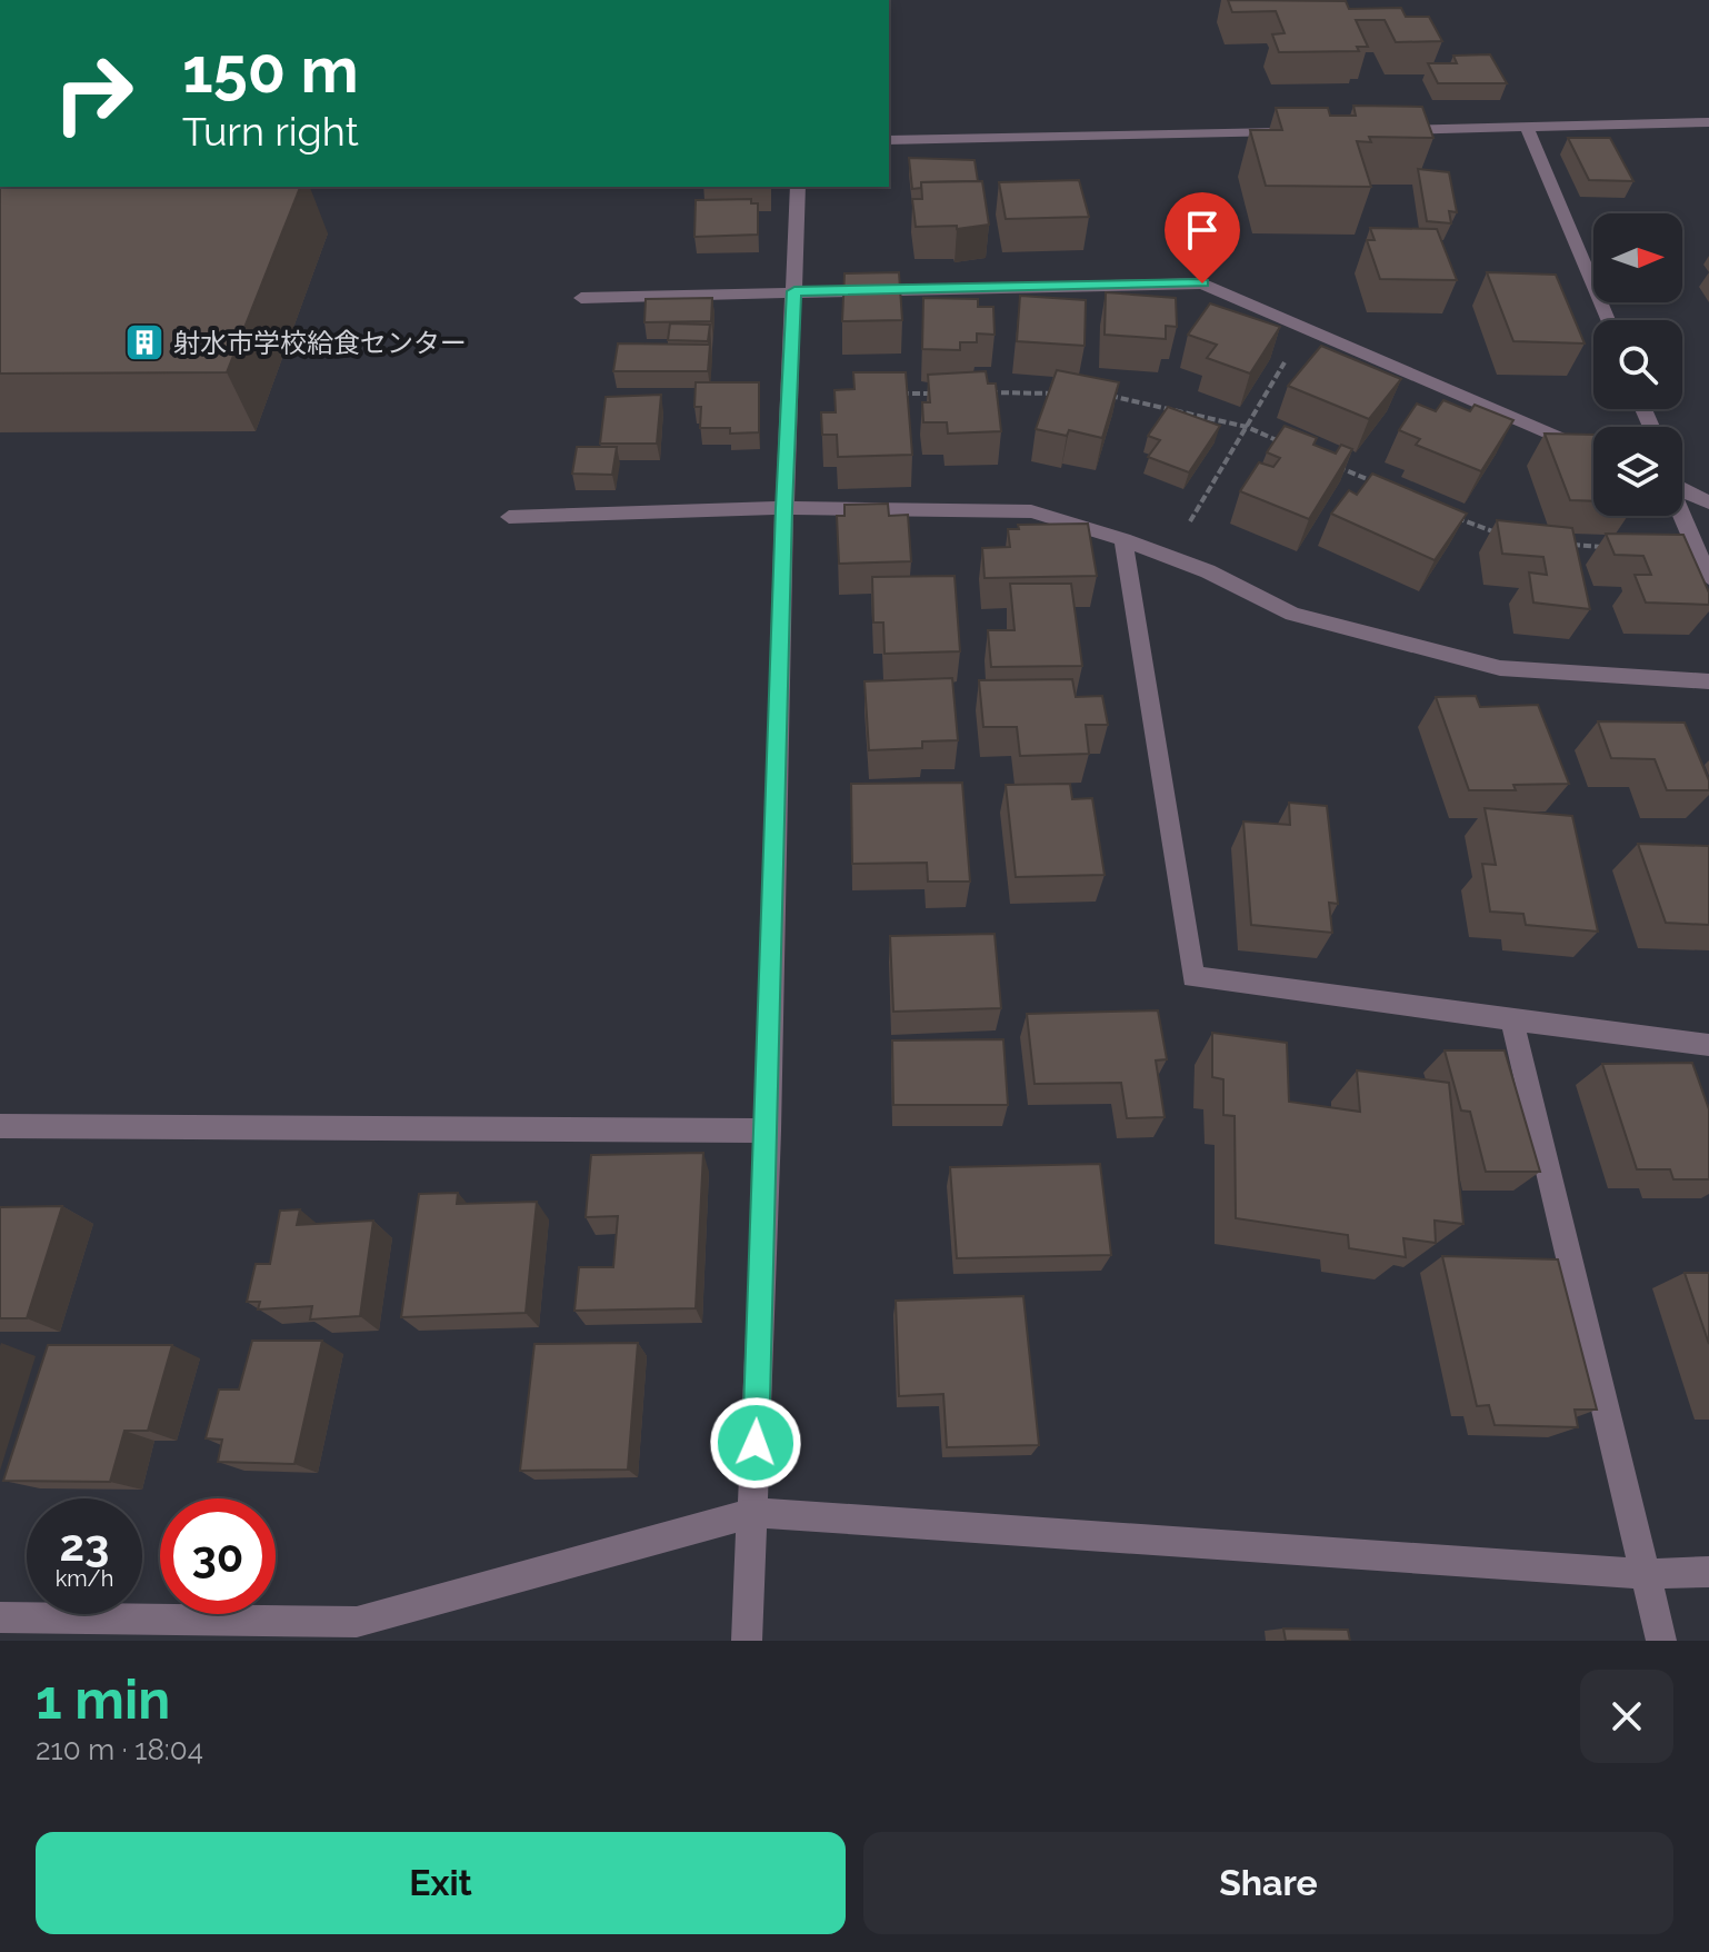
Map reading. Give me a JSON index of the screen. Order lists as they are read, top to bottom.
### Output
{
  "places": {
    "building": ["射水市学校給食センター"]
  },
  "north": "right",
  "page": {
    "turn": ["150 m", "Turn right"],
    "speed": "23 km/h",
    "limit": "30",
    "heading": ["1 min", "210 m · 18:04"],
    "buttons": ["Exit", "Share"]
  }
}
